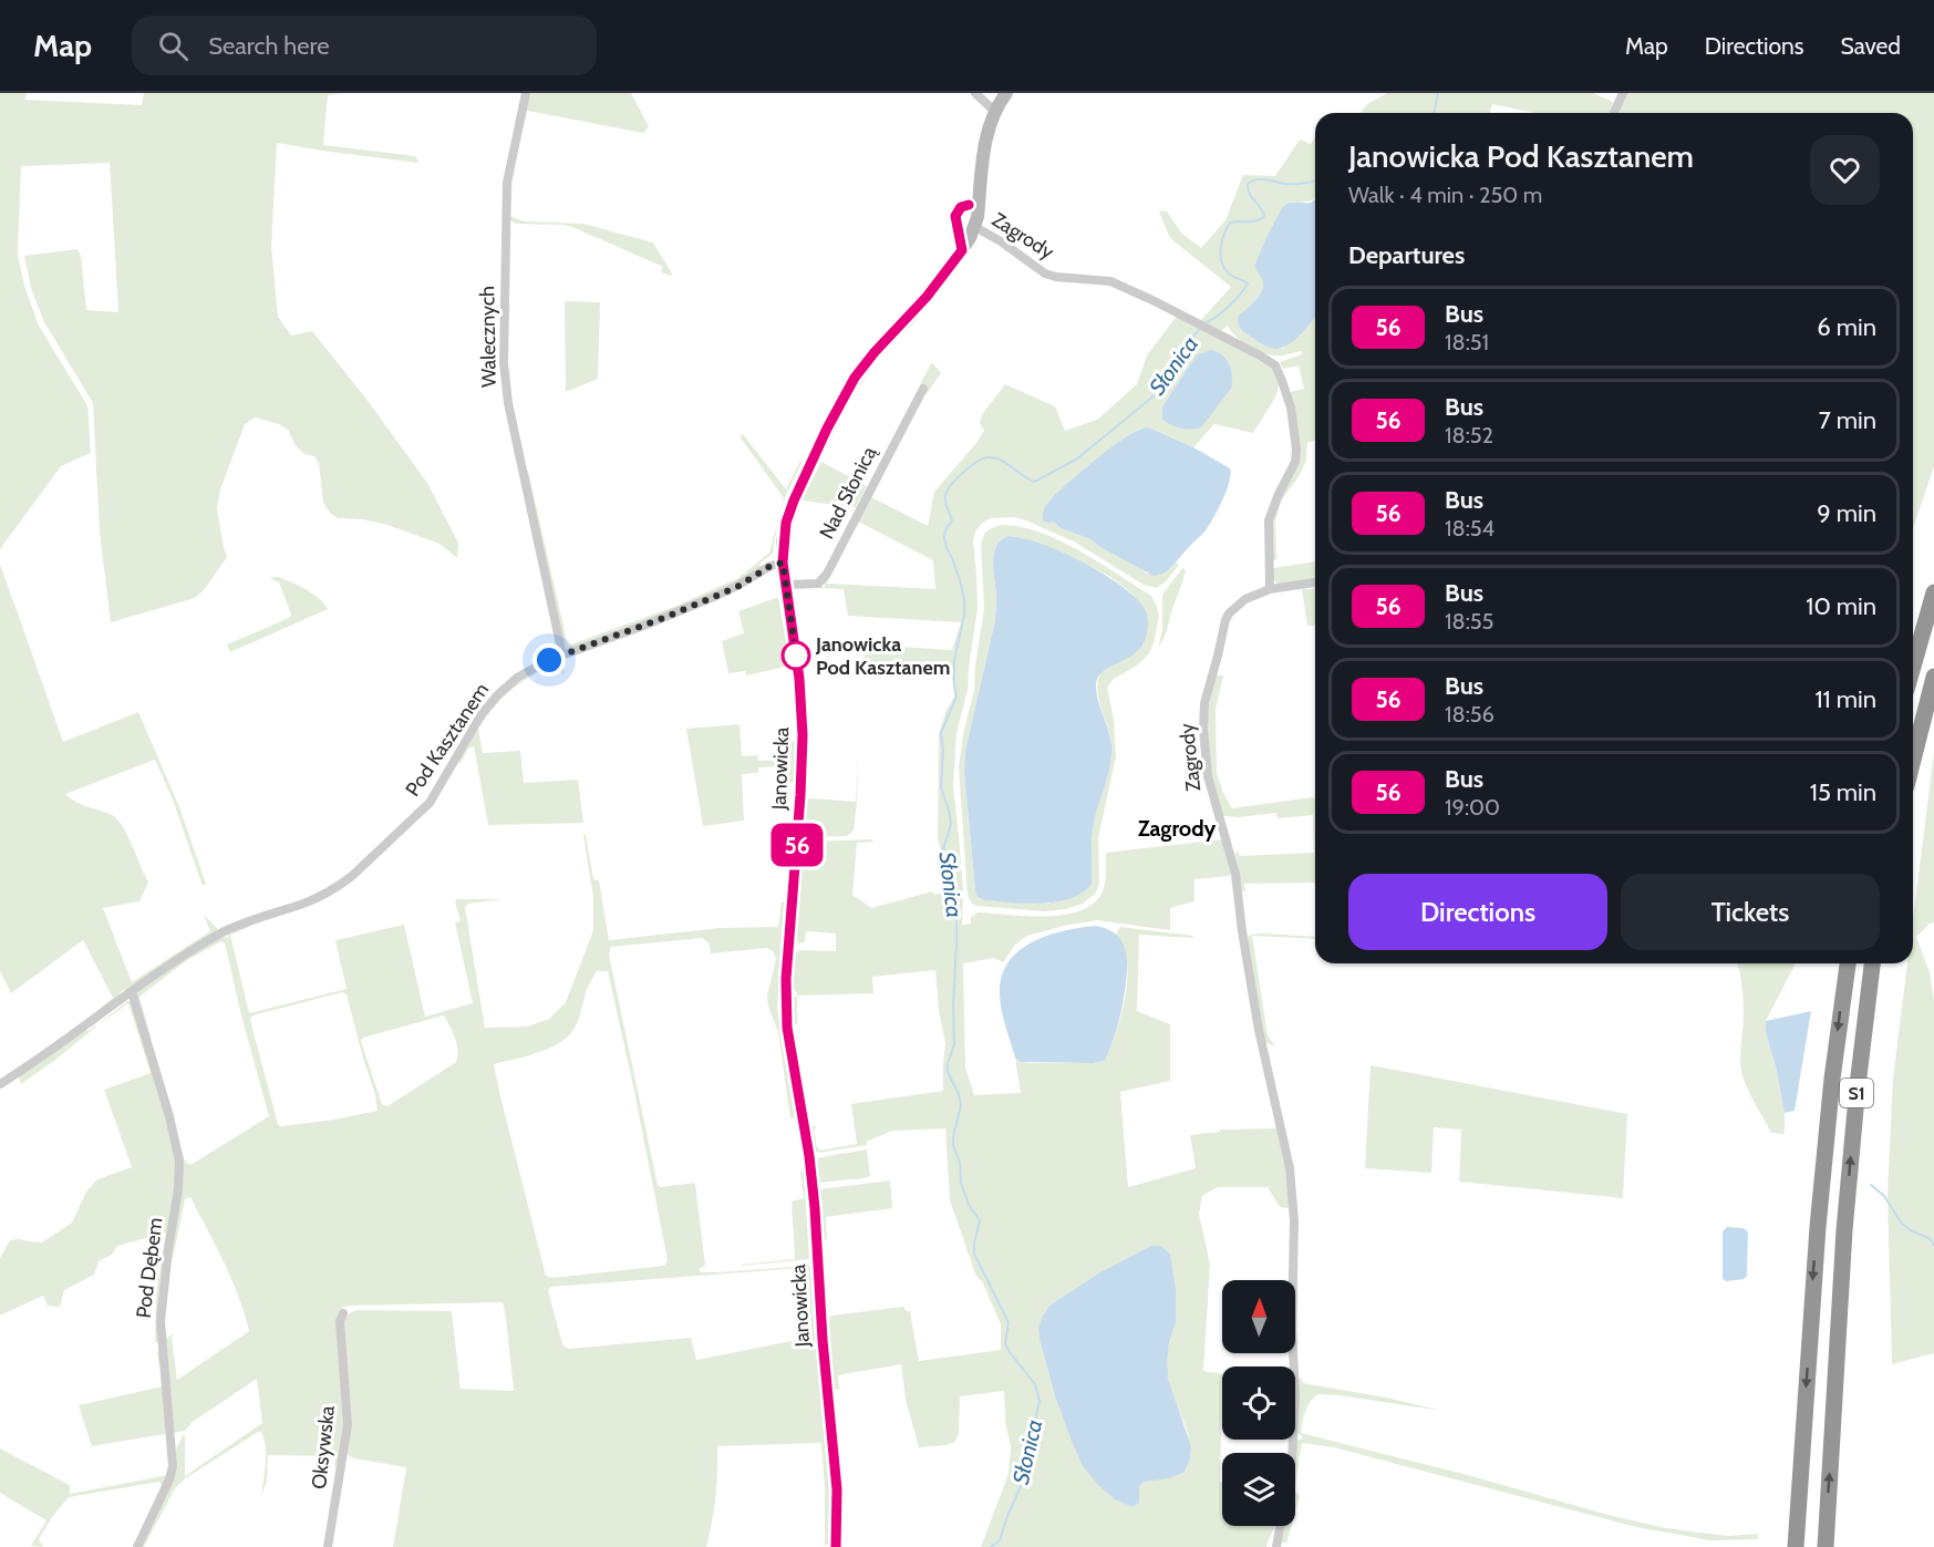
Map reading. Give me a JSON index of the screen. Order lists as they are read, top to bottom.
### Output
{
  "streets": {
    "highway": ["S1"],
    "street": [
      "Zagrody",
      "Walecznych",
      "Nad Słonicą",
      "Pod Kasztanem",
      "Janowicka",
      "Pod Dębem",
      "Oksywska"
    ]
  },
  "crossings": [
    ["Zagrody", "Janowicka"],
    ["Walecznych", "Pod Kasztanem"],
    ["Nad Słonicą", "Janowicka"],
    ["Pod Kasztanem", "Janowicka"],
    ["Pod Kasztanem", "Pod Dębem"]
  ],
  "districts": ["Zagrody"],
  "water": ["Słonica"],
  "places": ["Janowicka Pod Kasztanem"],
  "lines": ["bus line 56"],
  "north": "top",
  "page": {
    "header": "Map",
    "search": "Search here",
    "nav": ["Map", "Directions", "Saved"],
    "on_map": "56",
    "heading": [
      ["Janowicka Pod Kasztanem", "Walk · 4 min · 250 m"],
      "Departures"
    ],
    "list": [
      {
        "mark": "56",
        "name": "Bus",
        "note": "18:51",
        "value": "6 min"
      },
      {
        "mark": "56",
        "name": "Bus",
        "note": "18:52",
        "value": "7 min"
      },
      {
        "mark": "56",
        "name": "Bus",
        "note": "18:54",
        "value": "9 min"
      },
      {
        "mark": "56",
        "name": "Bus",
        "note": "18:55",
        "value": "10 min"
      },
      {
        "mark": "56",
        "name": "Bus",
        "note": "18:56",
        "value": "11 min"
      },
      {
        "mark": "56",
        "name": "Bus",
        "note": "19:00",
        "value": "15 min"
      }
    ],
    "buttons": ["Directions", "Tickets"]
  }
}
